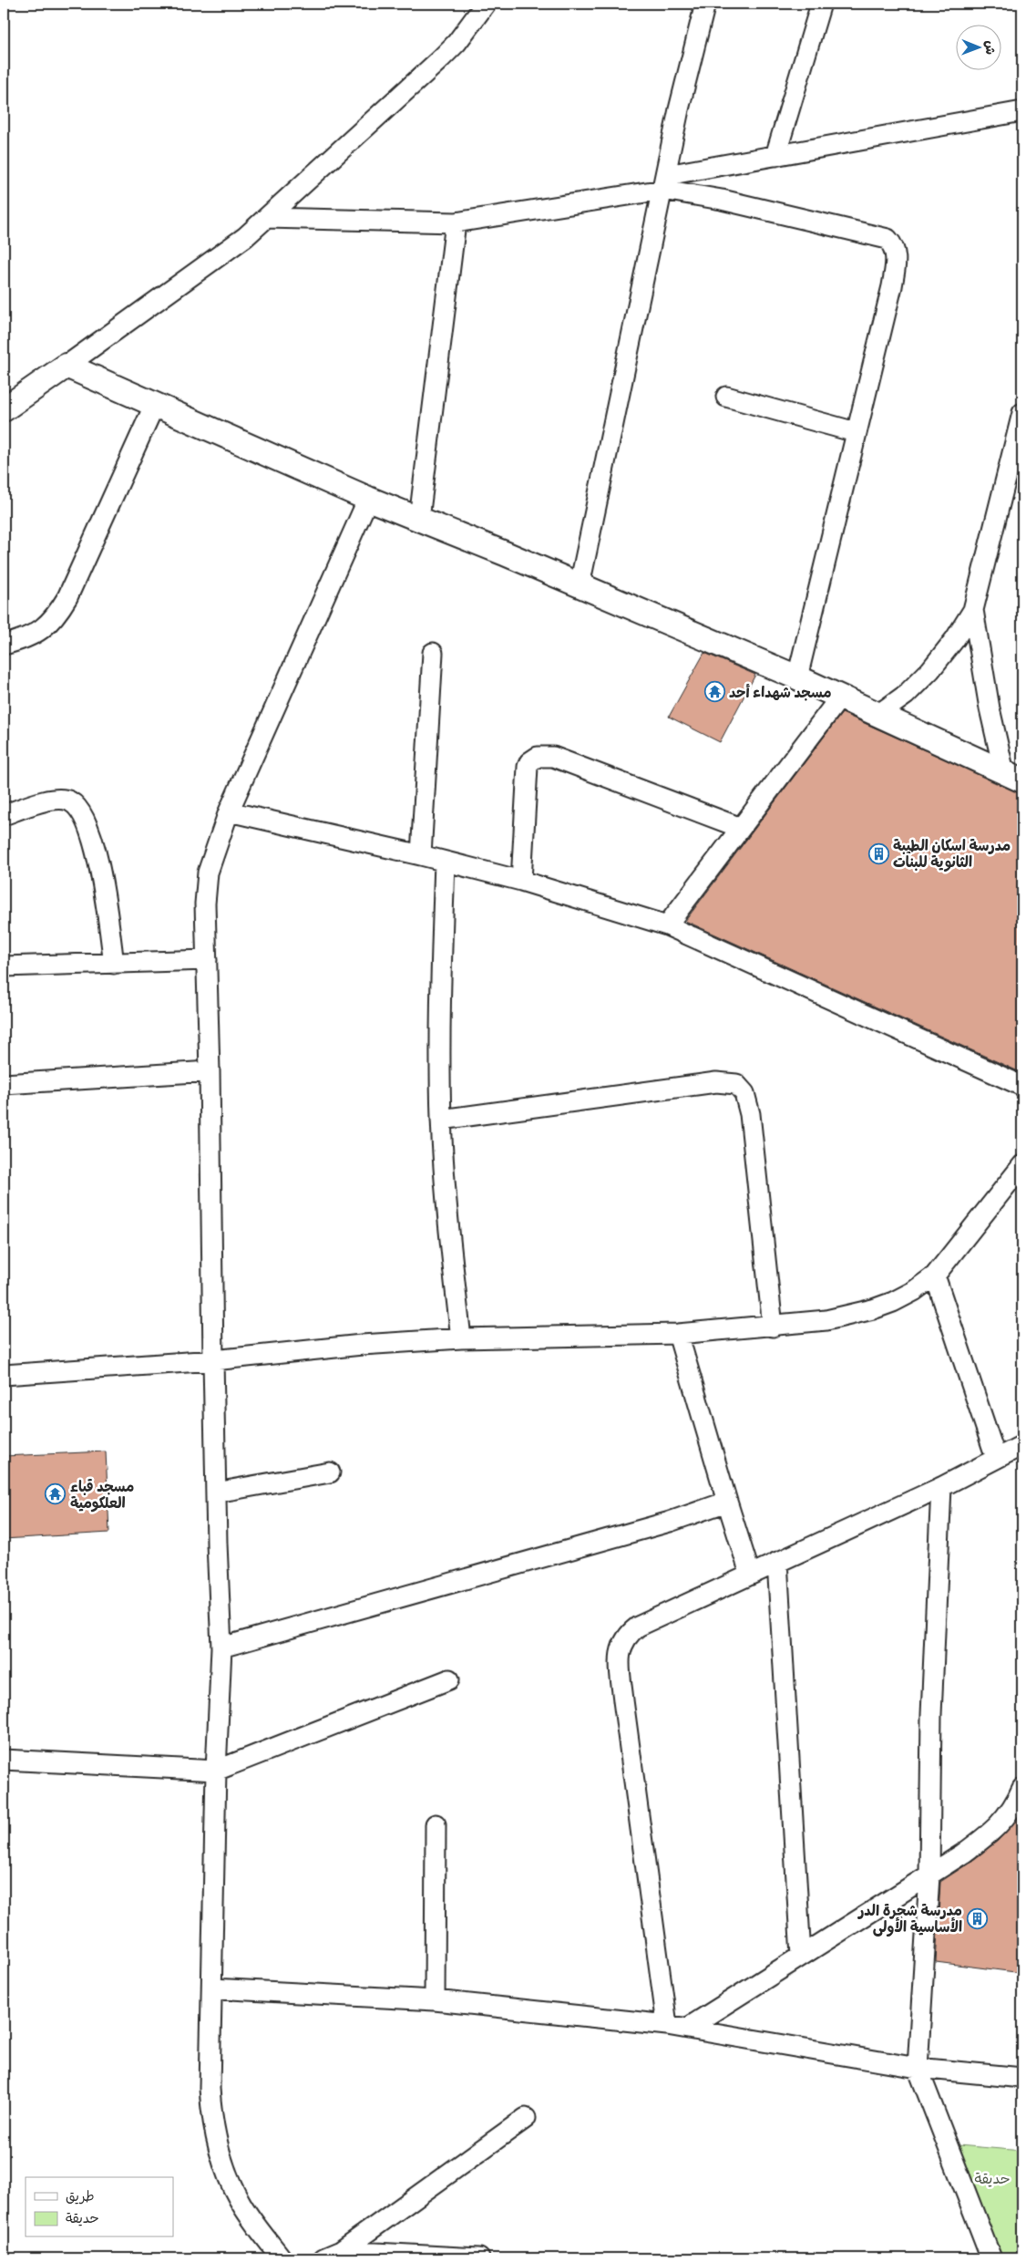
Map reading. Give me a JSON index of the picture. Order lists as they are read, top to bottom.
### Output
{
  "parks": ["حديقة"],
  "places": {
    "temple": ["مسجد شهداء أحد", "مسجد قباء العلكومية"],
    "building": ["مدرسة اسكان الطيبة الثانوية للبنات", "مدرسة شجرة الدر الأساسية الأولى"]
  },
  "legend": ["طريق", "حديقة"],
  "north": "right"
}
